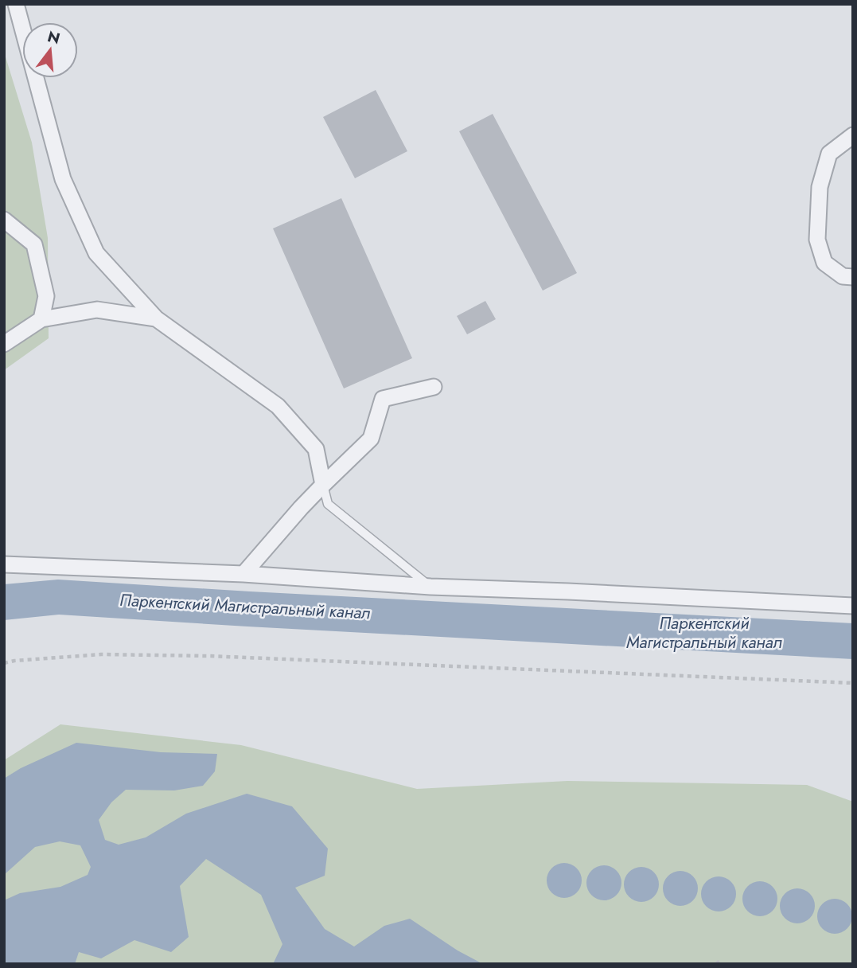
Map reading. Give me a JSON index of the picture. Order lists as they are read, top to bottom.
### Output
{
  "water": ["Паркентский Магистральный канал"],
  "north": "top"
}
